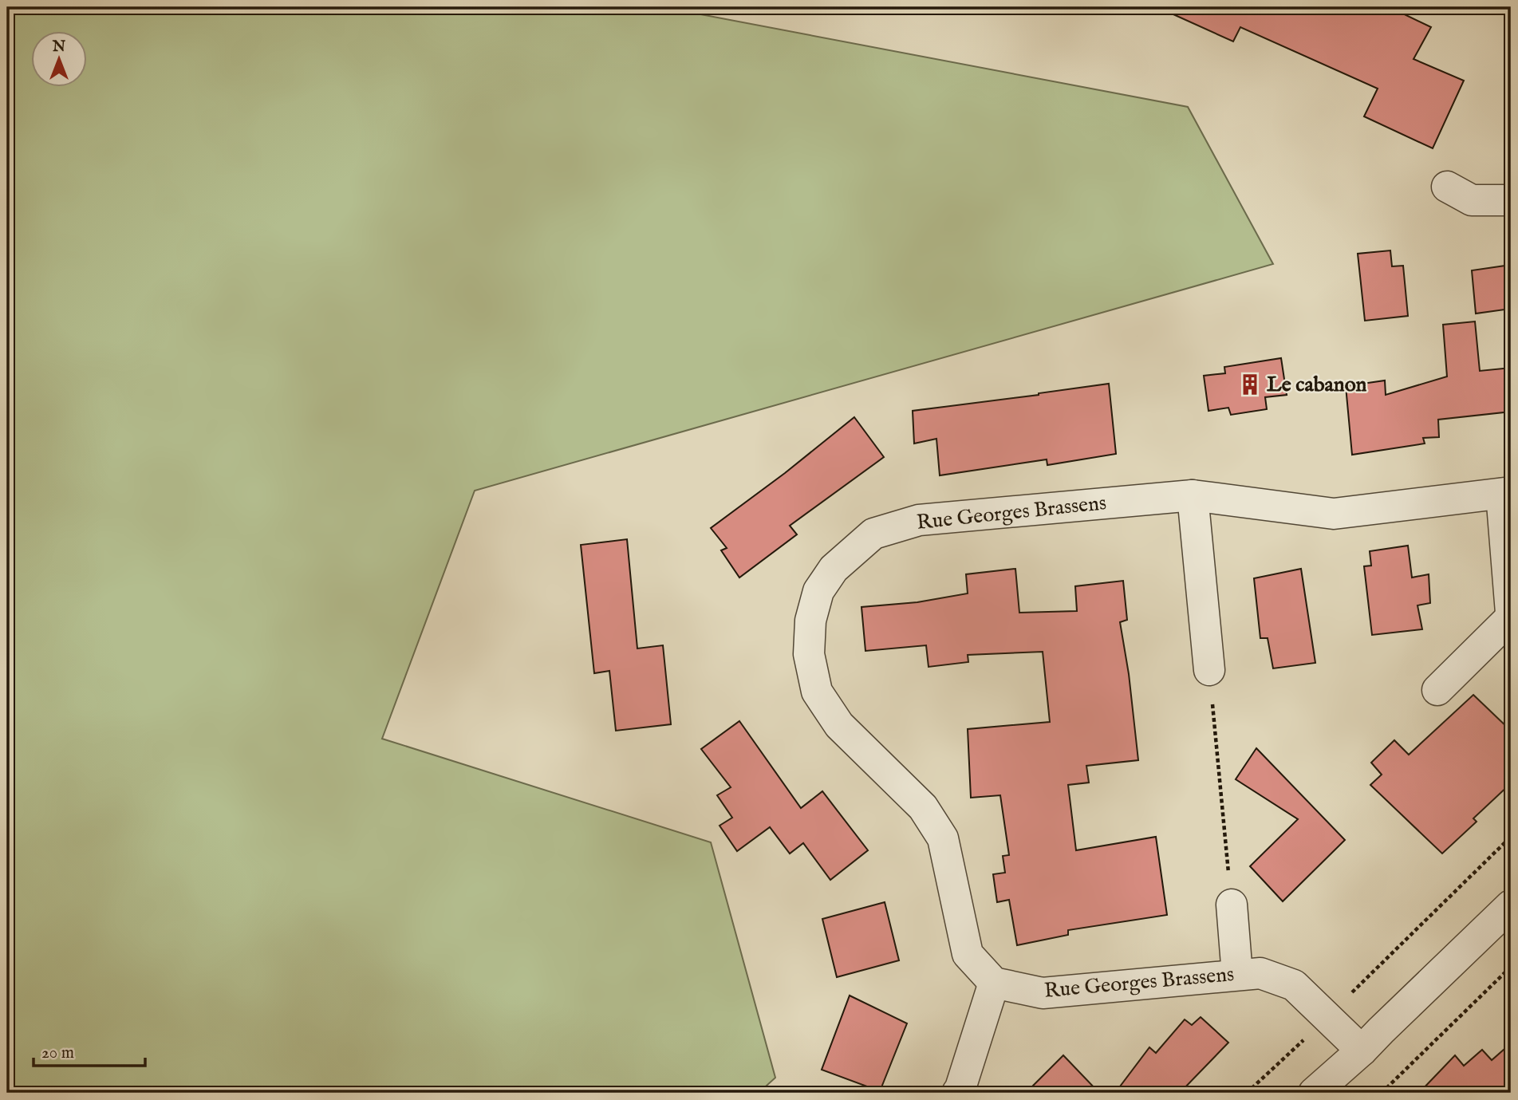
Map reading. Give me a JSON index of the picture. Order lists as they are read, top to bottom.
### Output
{
  "streets": {
    "street": ["Rue Georges Brassens"]
  },
  "places": {
    "building": ["Le cabanon"]
  },
  "scale_bar": "20 m",
  "north": "top"
}
